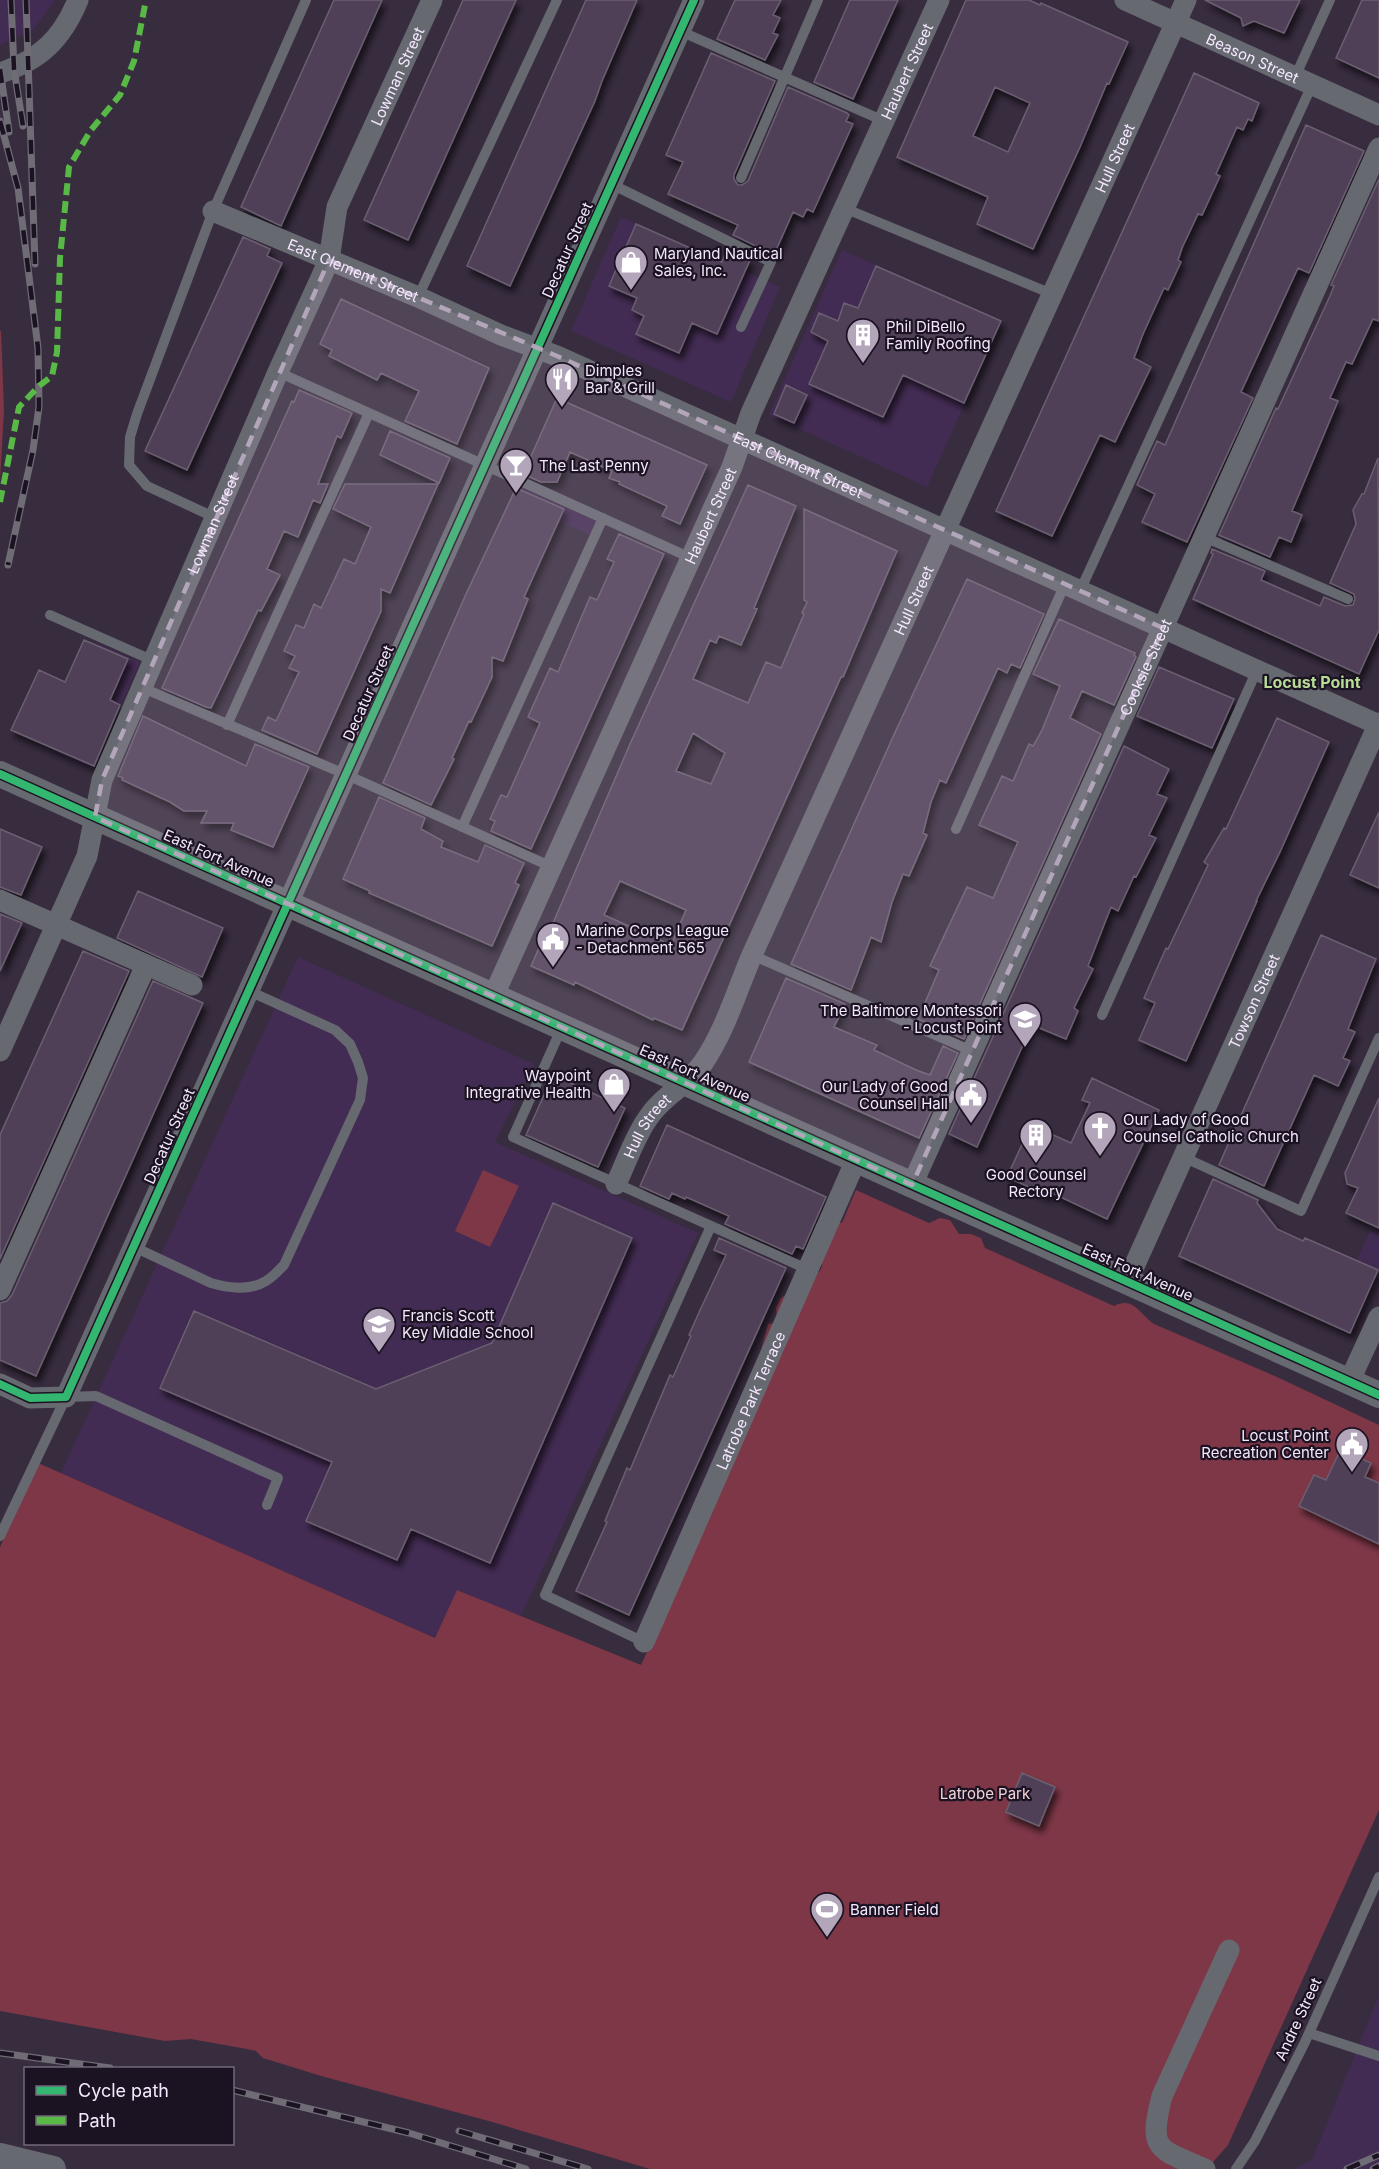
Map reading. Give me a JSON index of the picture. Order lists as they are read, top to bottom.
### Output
{
  "streets": {
    "street": [
      "Beason Street",
      "Haubert Street",
      "Lowman Street",
      "Hull Street",
      "Decatur Street",
      "East Clement Street",
      "Cooksie Street",
      "East Fort Avenue",
      "Towson Street",
      "Latrobe Park Terrace"
    ],
    "lane": ["Andre Street"]
  },
  "crossings": [
    ["Beason Street", "Hull Street"],
    ["Haubert Street", "East Clement Street"],
    ["Haubert Street", "East Fort Avenue"],
    ["Lowman Street", "East Clement Street"],
    ["Lowman Street", "East Fort Avenue"],
    ["Hull Street", "East Clement Street"],
    ["Hull Street", "East Fort Avenue"],
    ["Decatur Street", "East Clement Street"],
    ["Decatur Street", "East Fort Avenue"],
    ["East Clement Street", "Cooksie Street"],
    ["East Clement Street", "Towson Street"],
    ["Cooksie Street", "East Fort Avenue"],
    ["East Fort Avenue", "Towson Street"],
    ["East Fort Avenue", "Latrobe Park Terrace"]
  ],
  "districts": ["Locust Point"],
  "parks": ["Latrobe Park"],
  "places": {
    "shop": ["Maryland Nautical Sales, Inc.", "Waypoint Integrative Health"],
    "building": ["Phil DiBello Family Roofing", "Good Counsel Rectory"],
    "restaurant": ["Dimples Bar & Grill"],
    "bar": ["The Last Penny"],
    "public building": ["Marine Corps League - Detachment 565", "Our Lady of Good Counsel Hall", "Locust Point Recreation Center"],
    "school or university": ["The Baltimore Montessori - Locust Point", "Francis Scott Key Middle School"],
    "church": ["Our Lady of Good Counsel Catholic Church"],
    "sports": ["Banner Field"]
  },
  "legend": ["Cycle path", "Path"]
}
